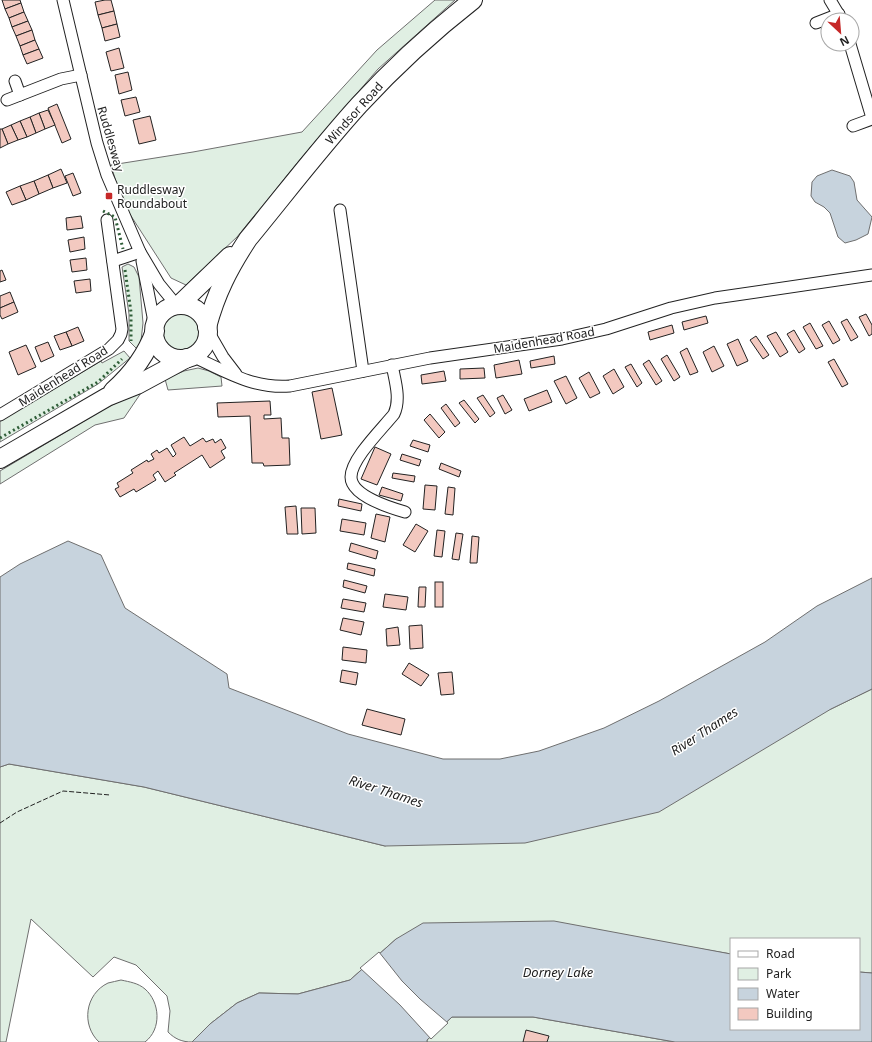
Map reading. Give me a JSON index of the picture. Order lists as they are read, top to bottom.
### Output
{
  "streets": {
    "main road": ["Windsor Road"],
    "street": ["Ruddlesway", "Maidenhead Road"]
  },
  "crossings": [
    ["Windsor Road", "Ruddlesway"],
    ["Windsor Road", "Maidenhead Road"],
    ["Ruddlesway", "Maidenhead Road"]
  ],
  "water": ["River Thames", "Dorney Lake"],
  "places": {
    "transit": ["Ruddlesway Roundabout"]
  },
  "legend": [
    "Road",
    "Park",
    "Water",
    "Building"
  ],
  "north": "bottom right"
}
